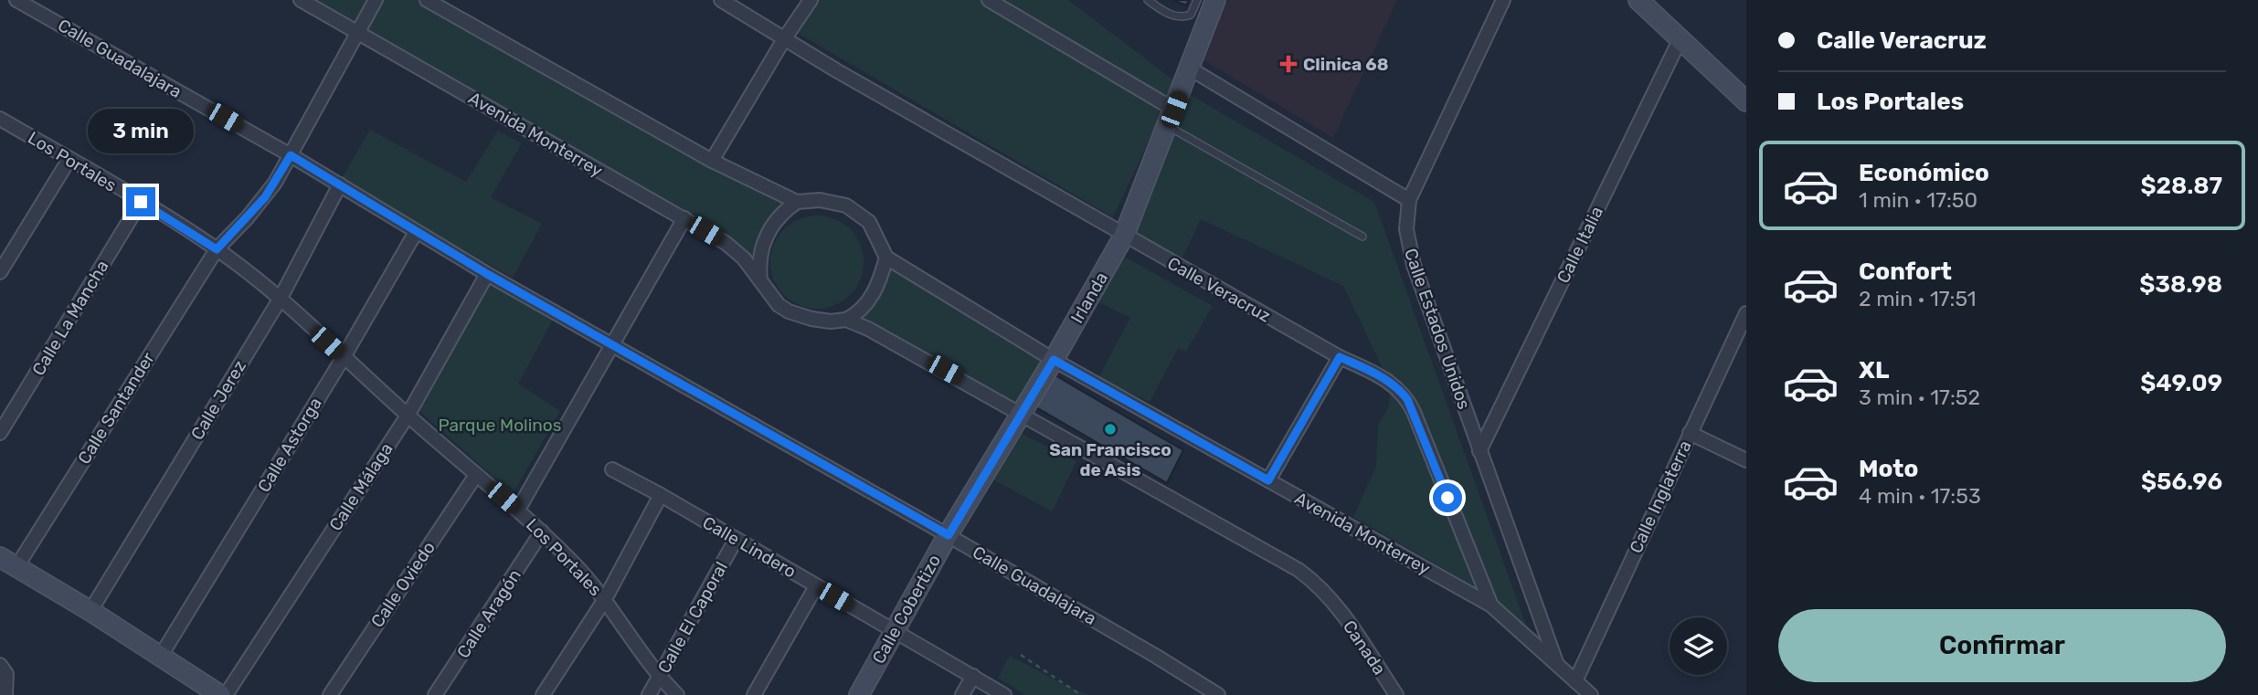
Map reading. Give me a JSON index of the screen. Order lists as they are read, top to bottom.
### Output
{
  "streets": {
    "street": [
      "Calle Guadalajara",
      "Avenida Monterrey",
      "Los Portales",
      "Calle Italia",
      "Calle Veracruz",
      "Irlanda",
      "Calle La Mancha",
      "Calle Estados Unidos",
      "Calle Jerez",
      "Calle Santander",
      "Calle Astorga",
      "Calle Málaga",
      "Calle Inglaterra",
      "Calle Lindero",
      "Calle Oviedo",
      "Calle Cobertizo",
      "Calle Aragón",
      "Calle El Caporal",
      "Canada"
    ]
  },
  "crossings": [
    ["Calle Guadalajara", "Calle Jerez"],
    ["Calle Guadalajara", "Calle Santander"],
    ["Calle Guadalajara", "Calle Astorga"],
    ["Calle Guadalajara", "Calle Málaga"],
    ["Calle Guadalajara", "Calle Cobertizo"],
    ["Avenida Monterrey", "Calle Veracruz"],
    ["Avenida Monterrey", "Irlanda"],
    ["Avenida Monterrey", "Calle Estados Unidos"],
    ["Avenida Monterrey", "Calle Santander"],
    ["Avenida Monterrey", "Calle Inglaterra"],
    ["Avenida Monterrey", "Calle Cobertizo"],
    ["Avenida Monterrey", "Canada"],
    ["Los Portales", "Calle La Mancha"],
    ["Los Portales", "Calle Jerez"],
    ["Los Portales", "Calle Santander"],
    ["Los Portales", "Calle Astorga"],
    ["Los Portales", "Calle Málaga"],
    ["Los Portales", "Calle Oviedo"],
    ["Los Portales", "Calle Aragón"],
    ["Los Portales", "Calle El Caporal"],
    ["Calle Italia", "Calle Estados Unidos"],
    ["Calle Veracruz", "Irlanda"],
    ["Irlanda", "Calle Cobertizo"],
    ["Calle Lindero", "Calle Cobertizo"],
    ["Calle Lindero", "Calle El Caporal"]
  ],
  "parks": ["Parque Molinos"],
  "places": {
    "health": ["Clinica 68"],
    "other": ["San Francisco de Asis"]
  },
  "page": {
    "banner": ["Calle Veracruz", "Los Portales"],
    "bubble": "3 min",
    "list": [
      {
        "name": "Económico",
        "note": "1 min · 17:50",
        "value": "$28.87"
      },
      {
        "name": "Confort",
        "note": "2 min · 17:51",
        "value": "$38.98"
      },
      {
        "name": "XL",
        "note": "3 min · 17:52",
        "value": "$49.09"
      },
      {
        "name": "Moto",
        "note": "4 min · 17:53",
        "value": "$56.96"
      }
    ],
    "buttons": "Confirmar"
  }
}
